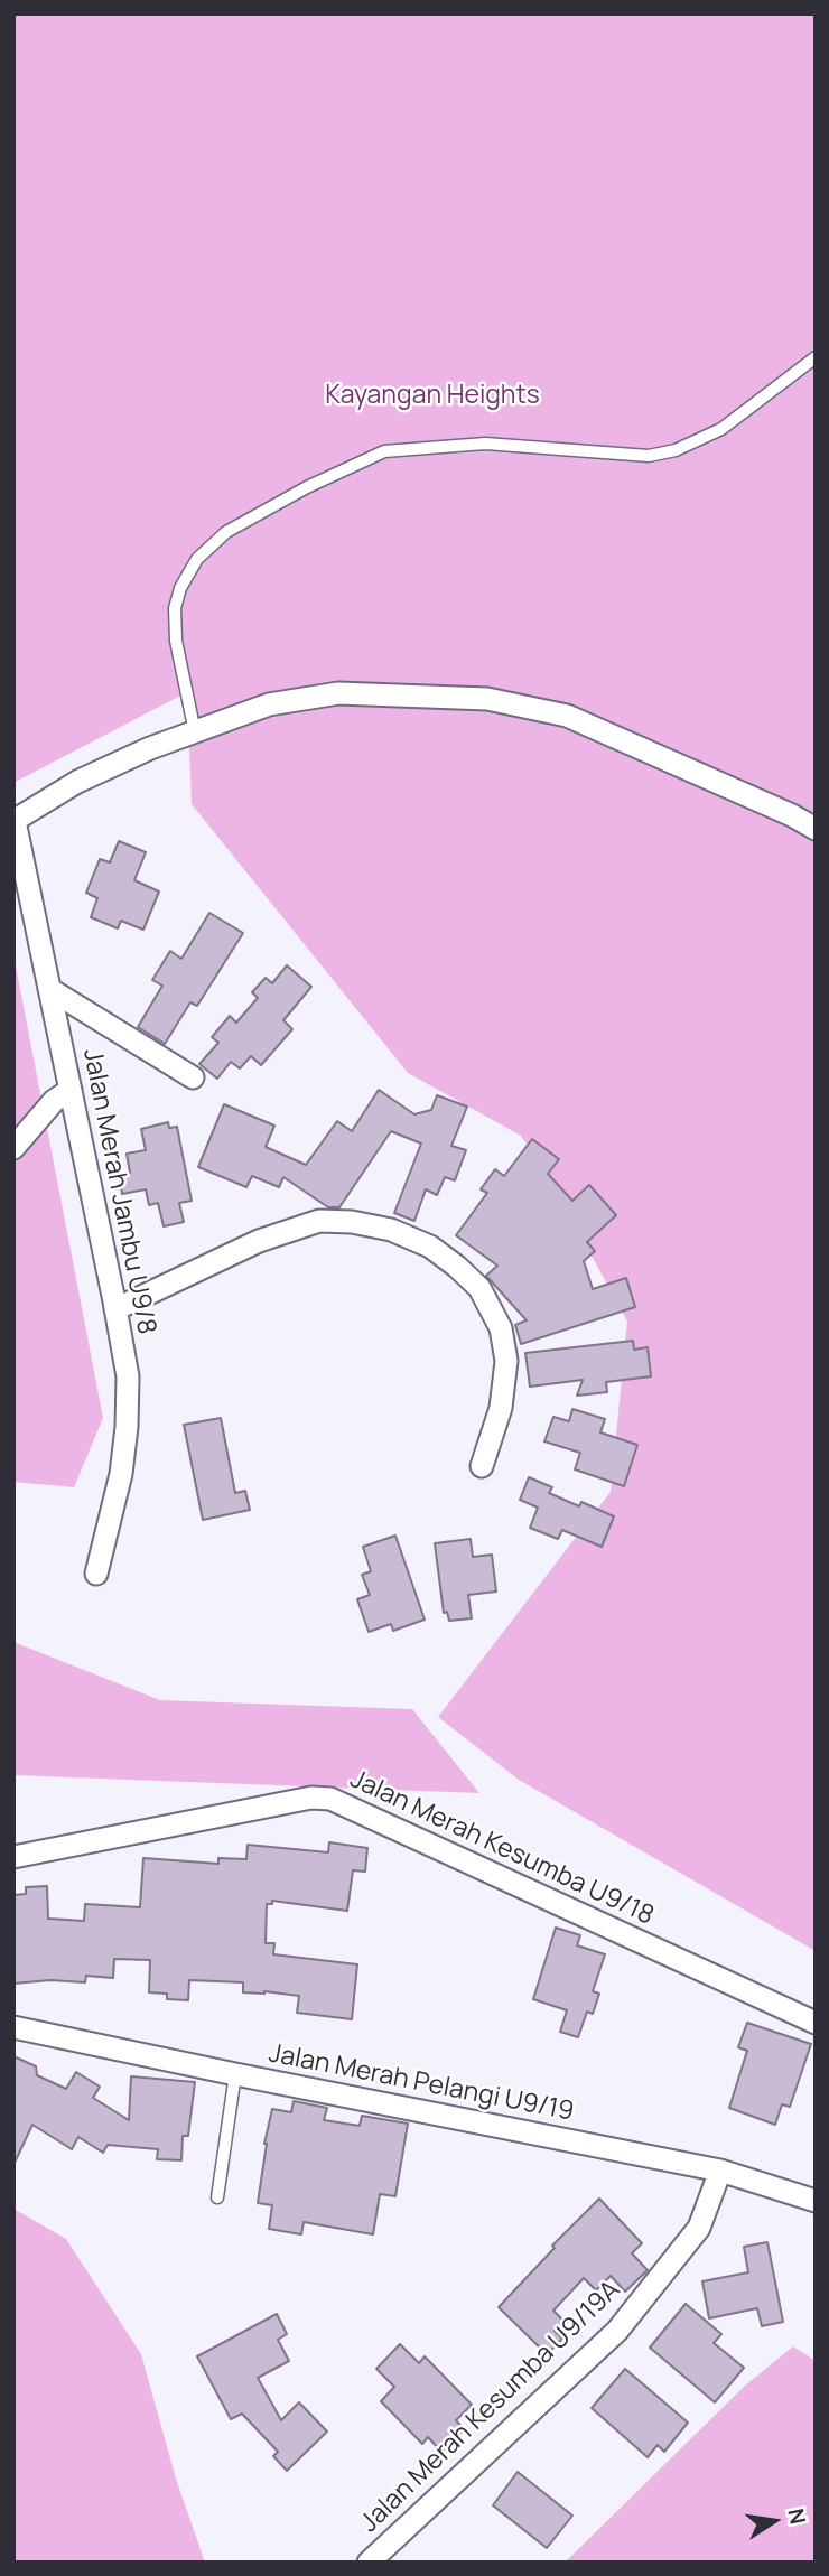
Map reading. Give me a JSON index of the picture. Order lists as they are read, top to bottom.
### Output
{
  "streets": {
    "street": [
      "Jalan Merah Jambu U9/8",
      "Jalan Merah Kesumba U9/18",
      "Jalan Merah Pelangi U9/19",
      "Jalan Merah Kesumba U9/19A"
    ]
  },
  "crossings": [
    ["Jalan Merah Pelangi U9/19", "Jalan Merah Kesumba U9/19A"]
  ],
  "parks": ["Kayangan Heights"],
  "north": "right"
}
